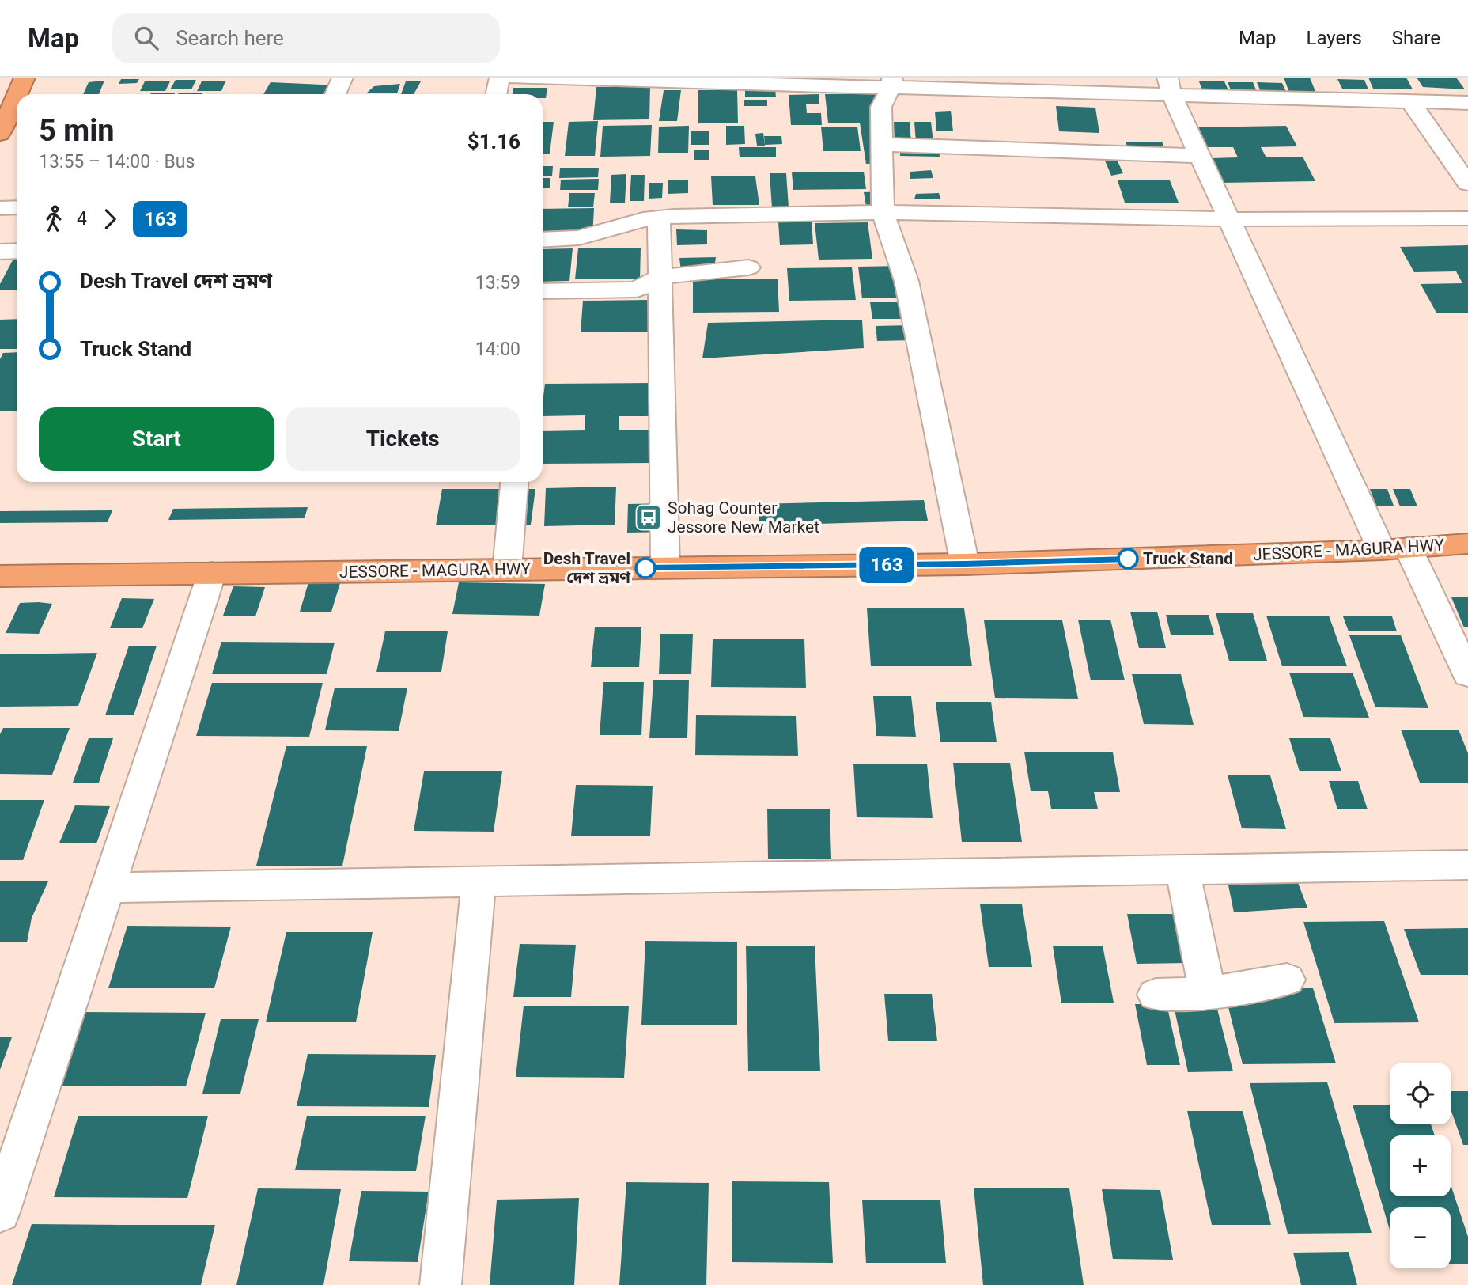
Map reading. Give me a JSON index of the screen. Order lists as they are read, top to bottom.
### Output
{
  "streets": {
    "highway": ["JESSORE - MAGURA HWY"]
  },
  "places": {
    "bus stop": ["Sohag Counter Jessore New Market"],
    "other": ["Truck Stand", "Desh Travel দেশ ভ্রমণ"]
  },
  "lines": ["bus line 163"],
  "page": {
    "header": "Map",
    "search": "Search here",
    "nav": ["Map", "Layers", "Share"],
    "on_map": "163",
    "heading": ["5 min", "13:55 – 14:00 · Bus", "$1.16"],
    "legs": ["4", "163"],
    "list": [
      {
        "name": "Desh Travel দেশ ভ্রমণ",
        "value": "13:59"
      },
      {
        "name": "Truck Stand",
        "value": "14:00"
      }
    ],
    "buttons": ["Start", "Tickets"],
    "map_buttons": ["+", "−"]
  }
}
